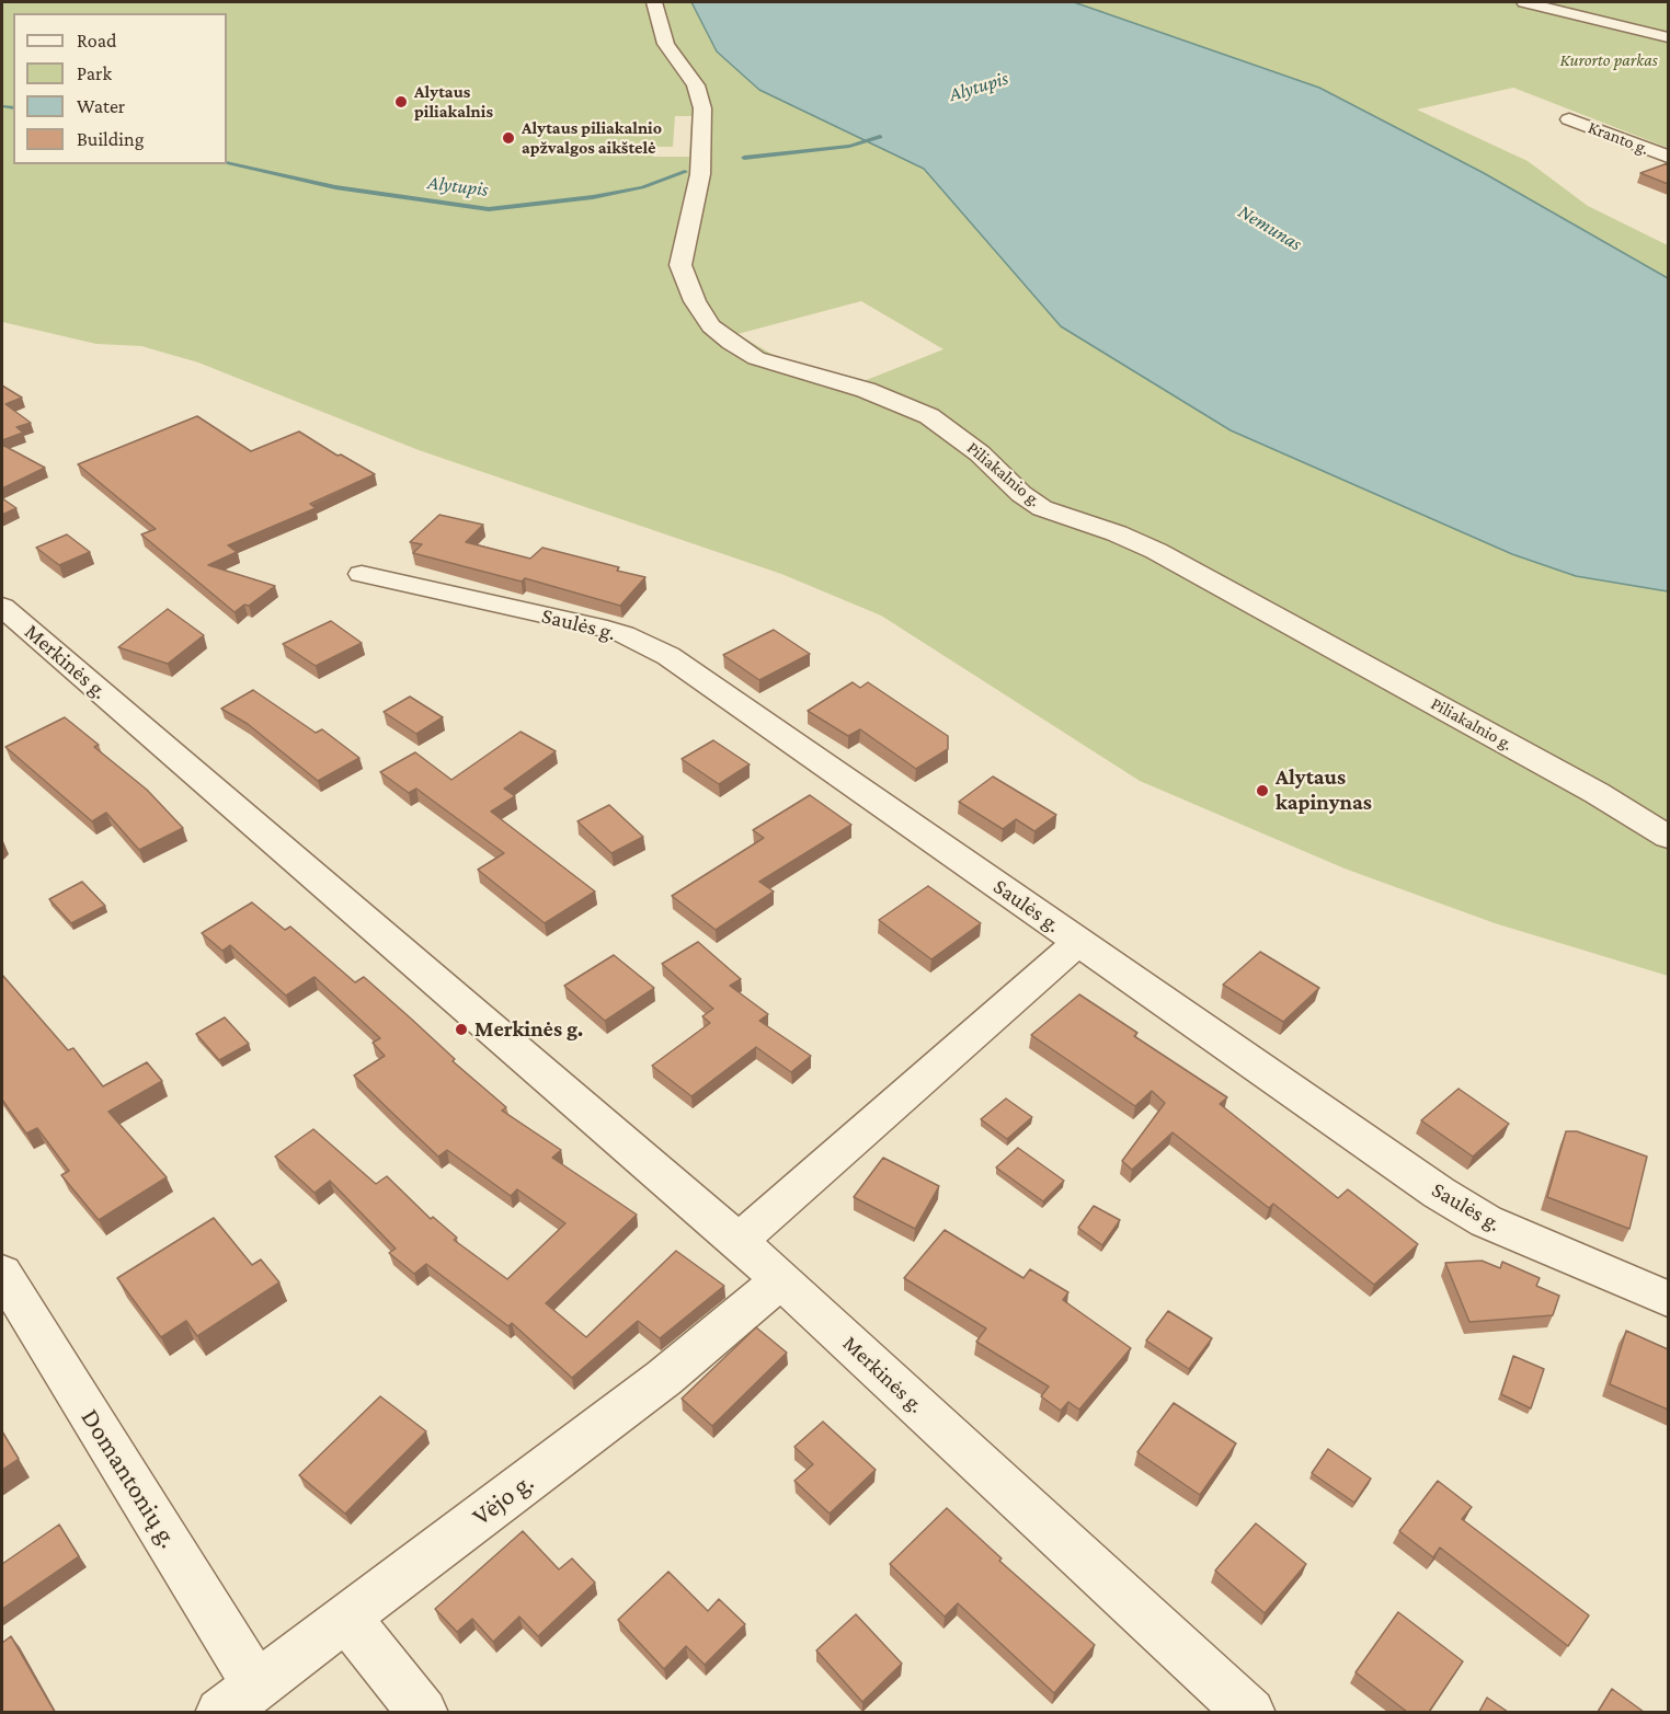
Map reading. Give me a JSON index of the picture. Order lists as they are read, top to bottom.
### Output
{
  "streets": {
    "street": [
      "Kranto g.",
      "Piliakalnio g.",
      "Saulės g.",
      "Merkinės g.",
      "Domantonių g.",
      "Vėjo g."
    ]
  },
  "crossings": [
    ["Merkinės g.", "Vėjo g."],
    ["Domantonių g.", "Vėjo g."]
  ],
  "water": ["Alytupis", "Nemunas"],
  "parks": ["Kurorto parkas"],
  "places": [
    "Alytaus piliakalnis",
    "Alytaus piliakalnio apžvalgos aikštelė",
    "Alytaus kapinynas",
    "Merkinės g."
  ],
  "legend": [
    "Road",
    "Park",
    "Water",
    "Building"
  ]
}
